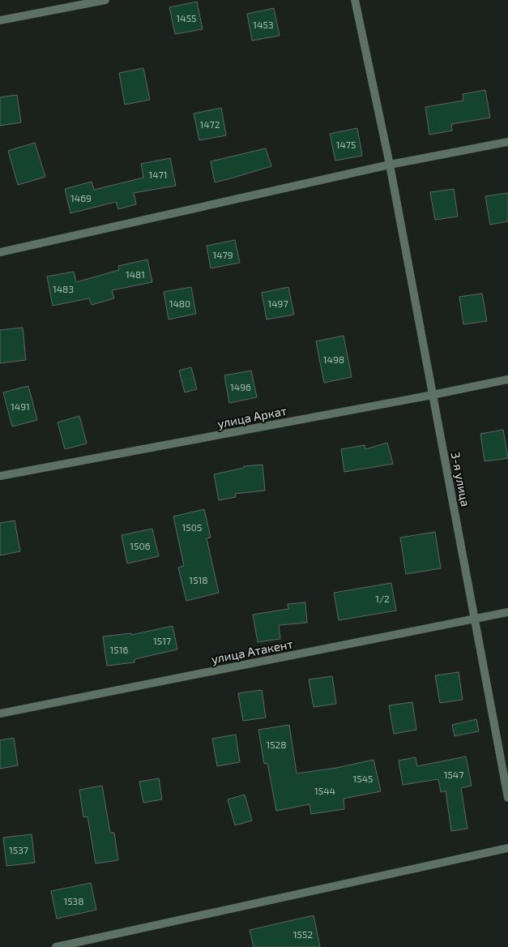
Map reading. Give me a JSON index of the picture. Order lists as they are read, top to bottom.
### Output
{
  "streets": {
    "street": ["улица Аркат", "3-я улица", "улица Атакент"]
  },
  "crossings": [
    ["улица Аркат", "3-я улица"],
    ["3-я улица", "улица Атакент"]
  ],
  "house_numbers": [
    "1455",
    "1453",
    "1472",
    "1475",
    "1471",
    "1469",
    "1479",
    "1481",
    "1483",
    "1480",
    "1497",
    "1498",
    "1496",
    "1491",
    "1505",
    "1506",
    "1518",
    "1/2",
    "1517",
    "1516",
    "1528",
    "1547",
    "1545",
    "1544",
    "1537",
    "1538",
    "1552"
  ]
}
